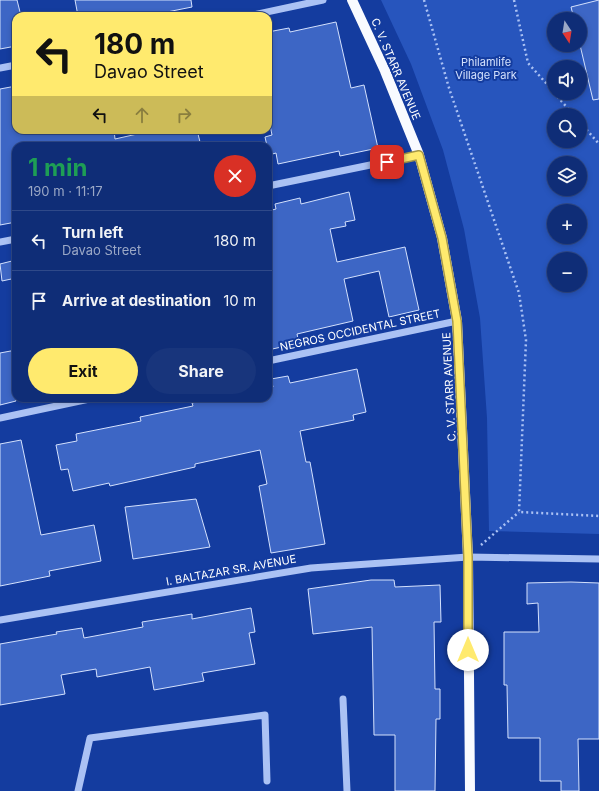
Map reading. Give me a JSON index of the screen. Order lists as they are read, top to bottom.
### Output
{
  "streets": {
    "main road": ["C. V. STARR AVENUE"],
    "street": ["NEGROS OCCIDENTAL STREET", "I. BALTAZAR SR. AVENUE"]
  },
  "crossings": [
    ["C. V. STARR AVENUE", "NEGROS OCCIDENTAL STREET"],
    ["C. V. STARR AVENUE", "I. BALTAZAR SR. AVENUE"]
  ],
  "parks": ["Philamlife Village Park"],
  "north": "bottom",
  "page": {
    "map_buttons": ["+", "−"],
    "turn": ["180 m", "Davao Street"],
    "heading": ["1 min", "190 m · 11:17"],
    "list": [
      {
        "name": "Turn left",
        "note": "Davao Street",
        "value": "180 m"
      },
      {
        "name": "Arrive at destination",
        "value": "10 m"
      }
    ],
    "buttons": ["Exit", "Share"]
  }
}
